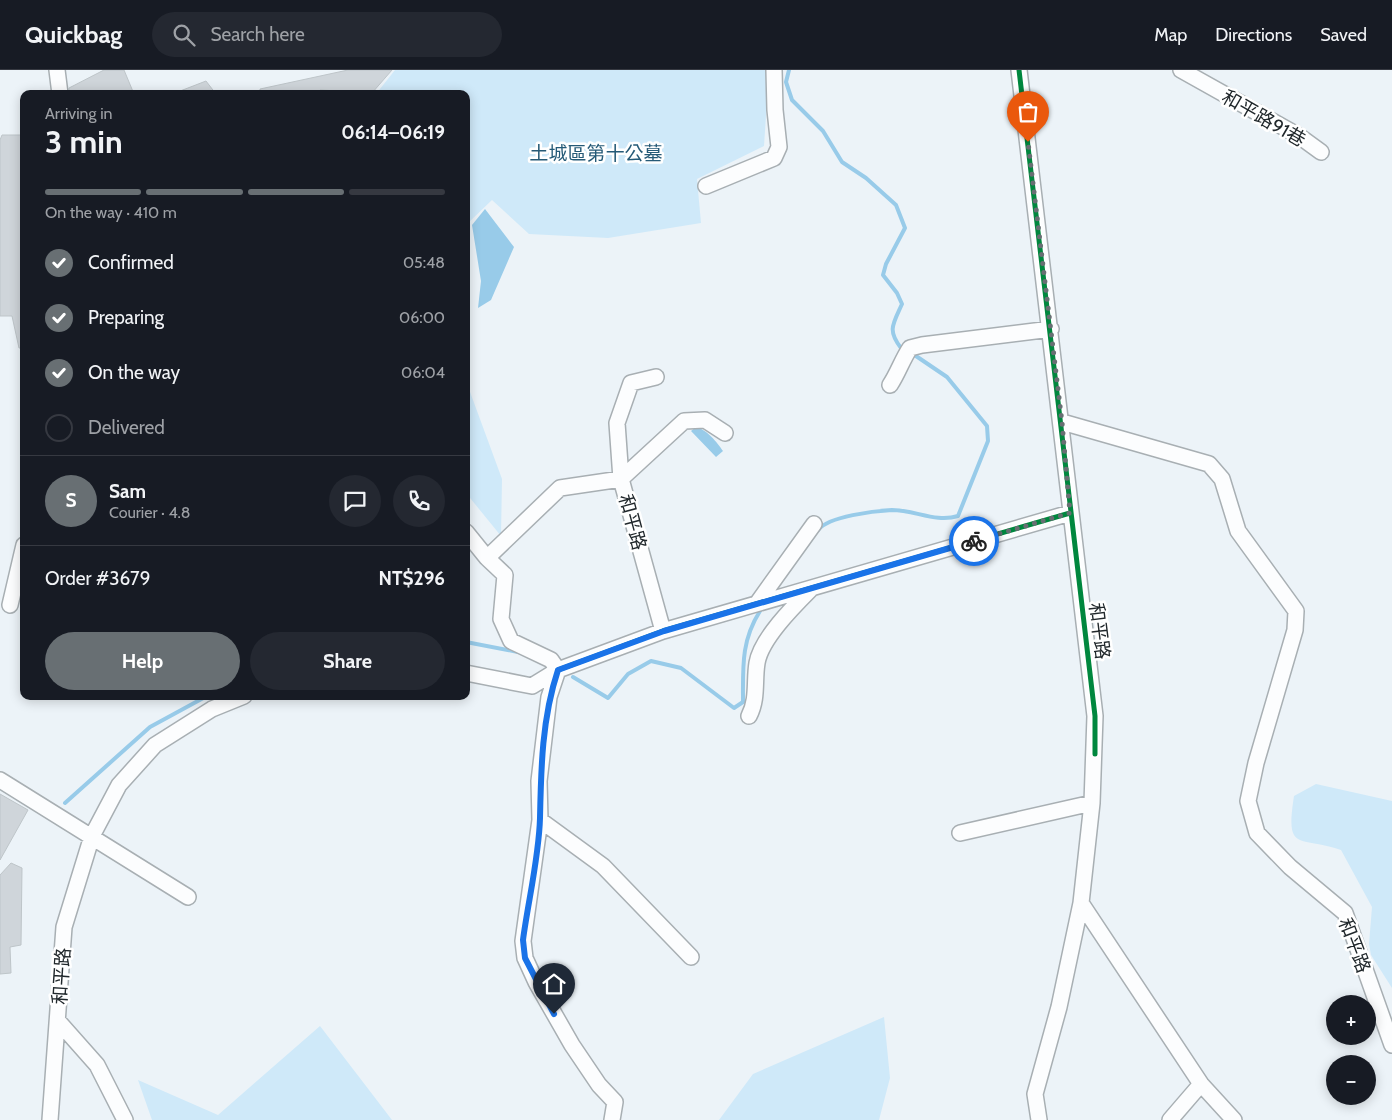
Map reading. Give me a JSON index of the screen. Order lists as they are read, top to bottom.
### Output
{
  "streets": {
    "street": ["和平路91巷", "和平路"]
  },
  "parks": ["土城區第十公墓"],
  "page": {
    "header": "Quickbag",
    "search": "Search here",
    "nav": ["Map", "Directions", "Saved"],
    "heading": ["3 min", "Arriving in", "06:14–06:19"],
    "panel": [
      "Sam",
      "Courier · 4.8",
      "Order #3679",
      "NT$296"
    ],
    "bar": "On the way · 410 m",
    "list": [
      ["Confirmed", "05:48"],
      ["Preparing", "06:00"],
      ["On the way", "06:04"],
      "Delivered"
    ],
    "round": "S",
    "buttons": ["Help", "Share"],
    "map_buttons": ["+", "−"]
  }
}
